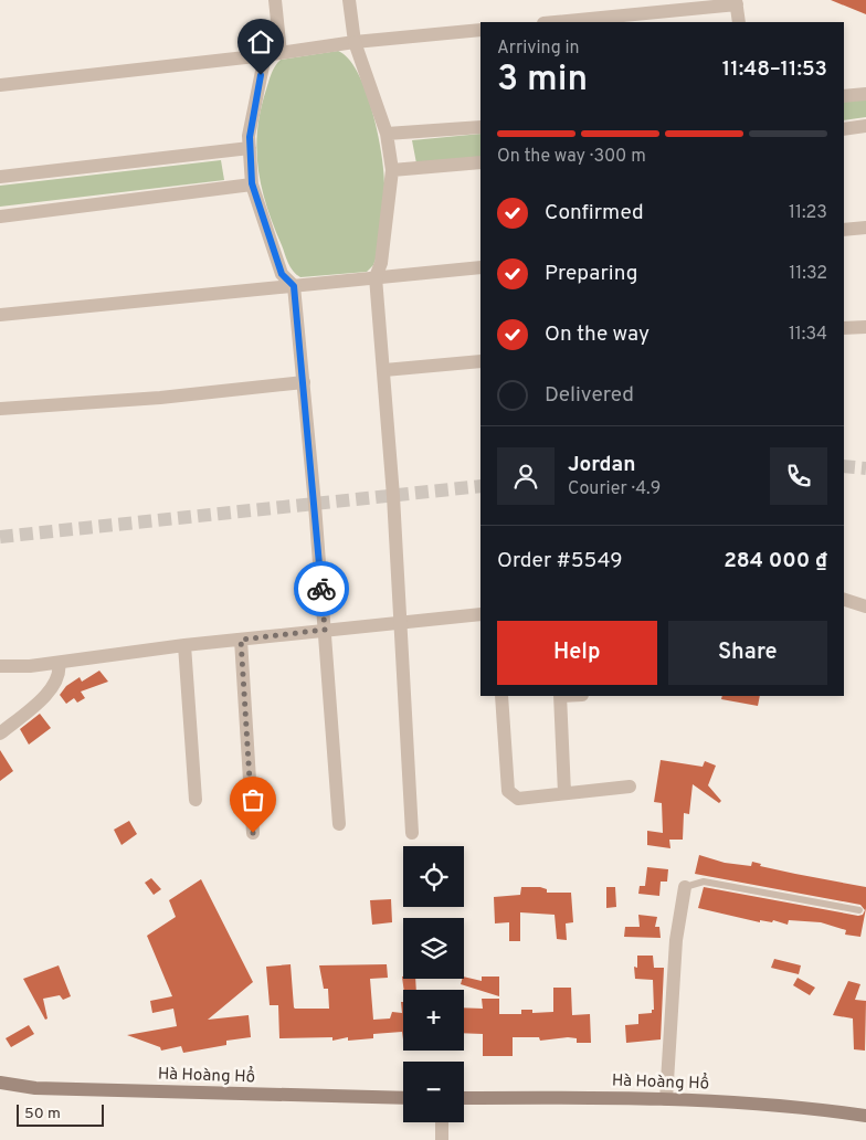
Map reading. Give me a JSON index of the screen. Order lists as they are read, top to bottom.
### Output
{
  "streets": {
    "main road": ["Hà Hoàng Hổ"]
  },
  "scale_bar": "50 m",
  "page": {
    "heading": ["3 min", "Arriving in", "11:48–11:53"],
    "panel": [
      "Jordan",
      "Courier · 4.9",
      "Order #5549",
      "284 000 ₫"
    ],
    "bar": "On the way · 300 m",
    "list": [
      ["Confirmed", "11:23"],
      ["Preparing", "11:32"],
      ["On the way", "11:34"],
      "Delivered"
    ],
    "buttons": ["Help", "Share"],
    "map_buttons": ["+", "−"],
    "scale": "50 m"
  }
}
